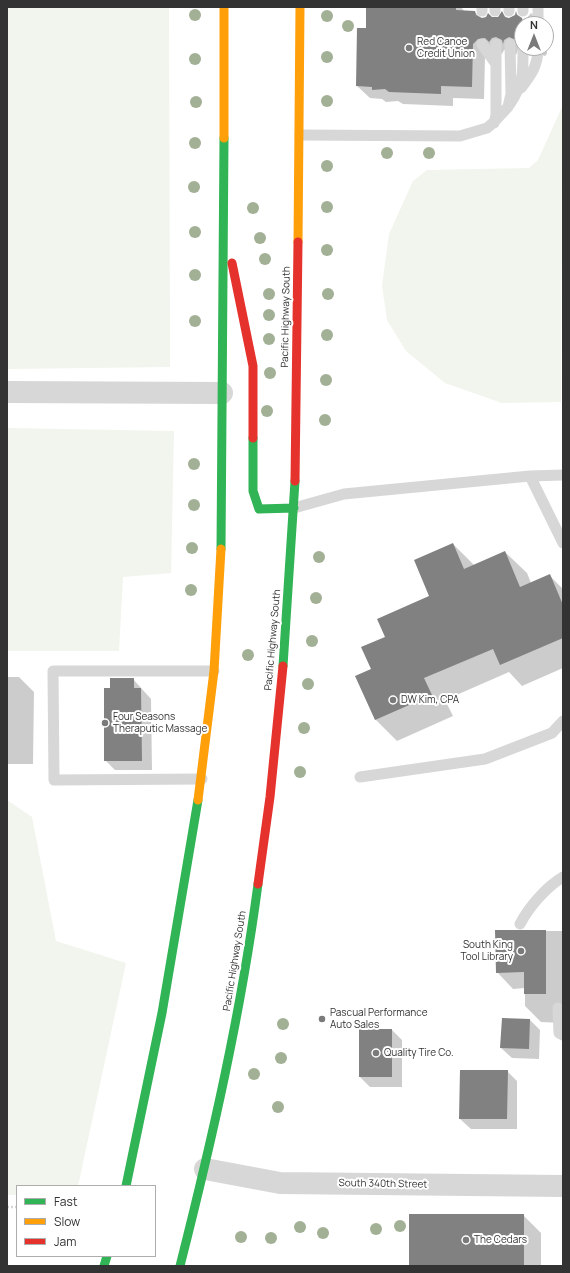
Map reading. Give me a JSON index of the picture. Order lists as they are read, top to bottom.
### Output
{
  "streets": {
    "main road": ["Pacific Highway South"],
    "street": ["South 340th Street"]
  },
  "crossings": [
    ["Pacific Highway South", "South 340th Street"]
  ],
  "places": [
    "Red Canoe Credit Union",
    "DW Kim, CPA",
    "Four Seasons Theraputic Massage",
    "South King Tool Library",
    "Pascual Performance Auto Sales",
    "Quality Tire Co.",
    "The Cedars"
  ],
  "legend": ["Fast", "Slow", "Jam"],
  "north": "top"
}
